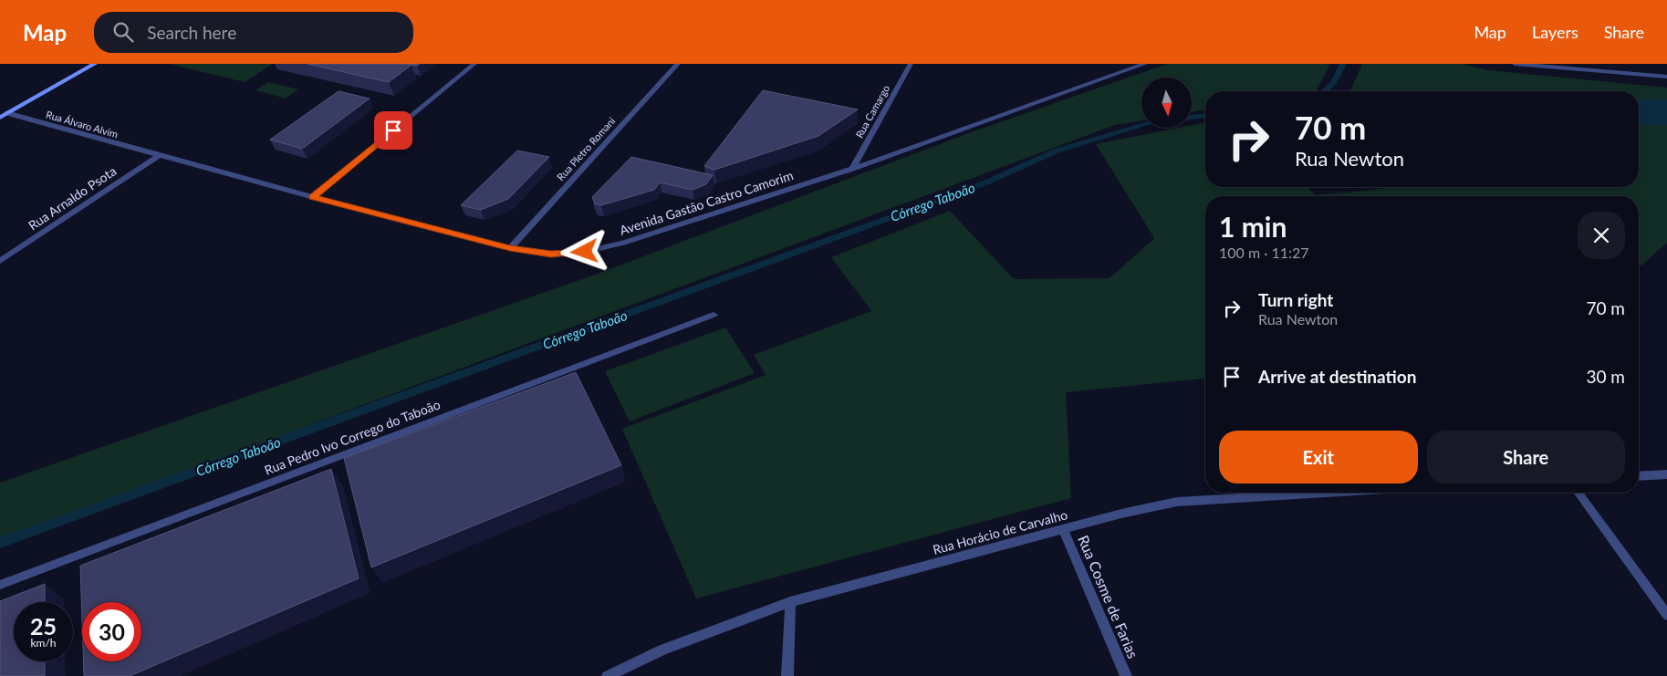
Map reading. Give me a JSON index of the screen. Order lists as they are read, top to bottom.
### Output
{
  "streets": {
    "street": [
      "Rua Camargo",
      "Rua Álvaro Alvim",
      "Rua Pletro Romani",
      "Rua Arnaldo Psota",
      "Avenida Gastão Castro Camorim",
      "Rua Pedro Ivo Corrego do Taboão",
      "Rua Horácio de Carvalho",
      "Rua Cosme de Farias"
    ]
  },
  "crossings": [
    ["Rua Camargo", "Avenida Gastão Castro Camorim"],
    ["Rua Álvaro Alvim", "Rua Arnaldo Psota"],
    ["Rua Álvaro Alvim", "Avenida Gastão Castro Camorim"],
    ["Rua Pletro Romani", "Avenida Gastão Castro Camorim"],
    ["Rua Arnaldo Psota", "Avenida Gastão Castro Camorim"],
    ["Rua Horácio de Carvalho", "Rua Cosme de Farias"]
  ],
  "water": ["Córrego Taboão"],
  "north": "bottom",
  "page": {
    "header": "Map",
    "search": "Search here",
    "nav": ["Map", "Layers", "Share"],
    "turn": ["70 m", "Rua Newton"],
    "heading": ["1 min", "100 m · 11:27"],
    "list": [
      {
        "name": "Turn right",
        "note": "Rua Newton",
        "value": "70 m"
      },
      {
        "name": "Arrive at destination",
        "value": "30 m"
      }
    ],
    "buttons": ["Exit", "Share"],
    "speed": "25 km/h",
    "limit": "30"
  }
}
